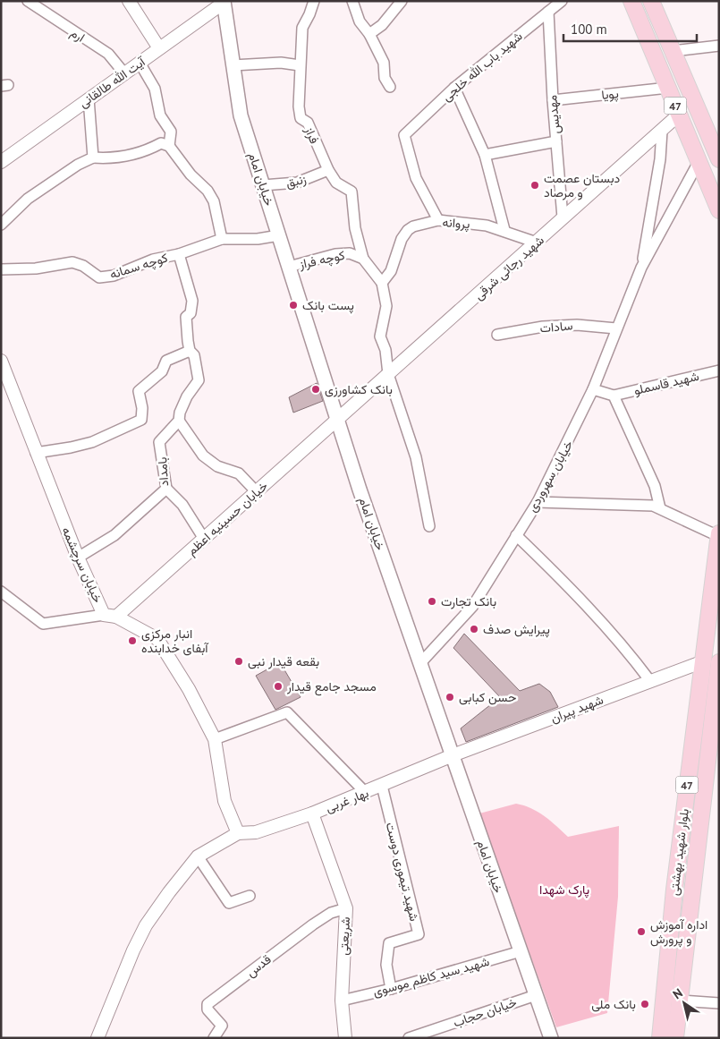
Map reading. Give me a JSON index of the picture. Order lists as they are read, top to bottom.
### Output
{
  "streets": {
    "main road": ["47", "خیابان امام", "بلوار شهید بهشتی"],
    "street": [
      "ارم",
      "شهید باب الله خلجی",
      "آیت الله طالقانی",
      "پویا",
      "مهدیس",
      "فراز",
      "زنبق",
      "پروانه",
      "کوچه فراز",
      "کوچه سمانه",
      "شهید رجائی شرقی",
      "سادات",
      "شهید قاسملو",
      "بامداد",
      "خیابان سهروردی",
      "خیابان حسینیه اعظم",
      "خیابان سرچشمه",
      "شهید پیران",
      "بهار غربی",
      "شهید تیموری دوست",
      "شریعتی",
      "قدس",
      "شهید سید کاظم موسوی",
      "خیابان حجاب"
    ]
  },
  "crossings": [
    ["ارم", "آیت الله طالقانی"],
    ["شهید باب الله خلجی", "مهدیس"],
    ["شهید باب الله خلجی", "پروانه"],
    ["آیت الله طالقانی", "خیابان امام"],
    ["پویا", "47"],
    ["پویا", "مهدیس"],
    ["47", "شهید رجائی شرقی"],
    ["47", "خیابان سهروردی"],
    ["مهدیس", "شهید رجائی شرقی"],
    ["فراز", "زنبق"],
    ["فراز", "کوچه فراز"],
    ["خیابان امام", "زنبق"],
    ["خیابان امام", "کوچه فراز"],
    ["خیابان امام", "کوچه سمانه"],
    ["خیابان امام", "شهید رجائی شرقی"],
    ["خیابان امام", "خیابان سهروردی"],
    ["خیابان امام", "خیابان حسینیه اعظم"],
    ["خیابان امام", "شهید پیران"],
    ["خیابان امام", "بهار غربی"],
    ["خیابان امام", "شهید سید کاظم موسوی"],
    ["خیابان امام", "خیابان حجاب"],
    ["پروانه", "کوچه فراز"],
    ["پروانه", "شهید رجائی شرقی"],
    ["کوچه فراز", "شهید رجائی شرقی"],
    ["کوچه سمانه", "بامداد"],
    ["شهید رجائی شرقی", "خیابان سهروردی"],
    ["شهید رجائی شرقی", "خیابان حسینیه اعظم"],
    ["سادات", "خیابان سهروردی"],
    ["بامداد", "خیابان سرچشمه"],
    ["خیابان حسینیه اعظم", "خیابان سرچشمه"],
    ["خیابان سرچشمه", "بهار غربی"],
    ["شهید پیران", "بهار غربی"],
    ["شهید پیران", "بلوار شهید بهشتی"],
    ["بهار غربی", "شهید تیموری دوست"],
    ["بهار غربی", "شریعتی"],
    ["شهید تیموری دوست", "شهید سید کاظم موسوی"],
    ["شریعتی", "قدس"],
    ["شریعتی", "شهید سید کاظم موسوی"]
  ],
  "parks": ["پارک شهدا"],
  "places": [
    "دبستان عصمت و مرصاد",
    "پست بانک",
    "بانک کشاورزی",
    "بانک تجارت",
    "پیرایش صدف",
    "انبار مرکزی آبفای خدابنده",
    "بقعه قیدار نبی",
    "مسجد جامع قیدار",
    "حسن کبابی",
    "اداره آموزش و پرورش",
    "بانک ملی"
  ],
  "scale_bar": "100 m",
  "north": "top left"
}
